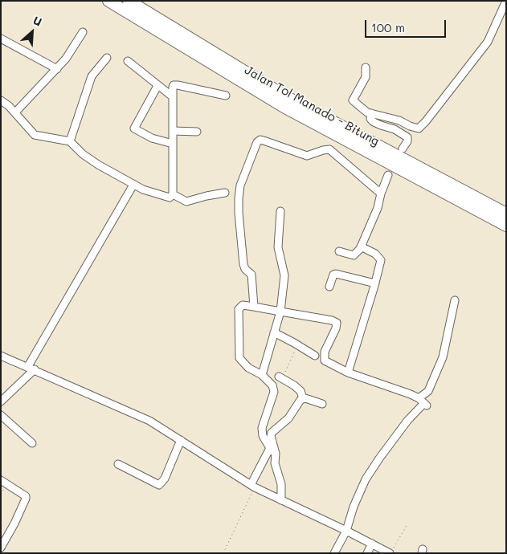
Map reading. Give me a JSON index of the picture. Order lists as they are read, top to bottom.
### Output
{
  "streets": {
    "highway": ["Jalan Tol Manado - Bitung"]
  },
  "scale_bar": "100 m",
  "north": "top right"
}
